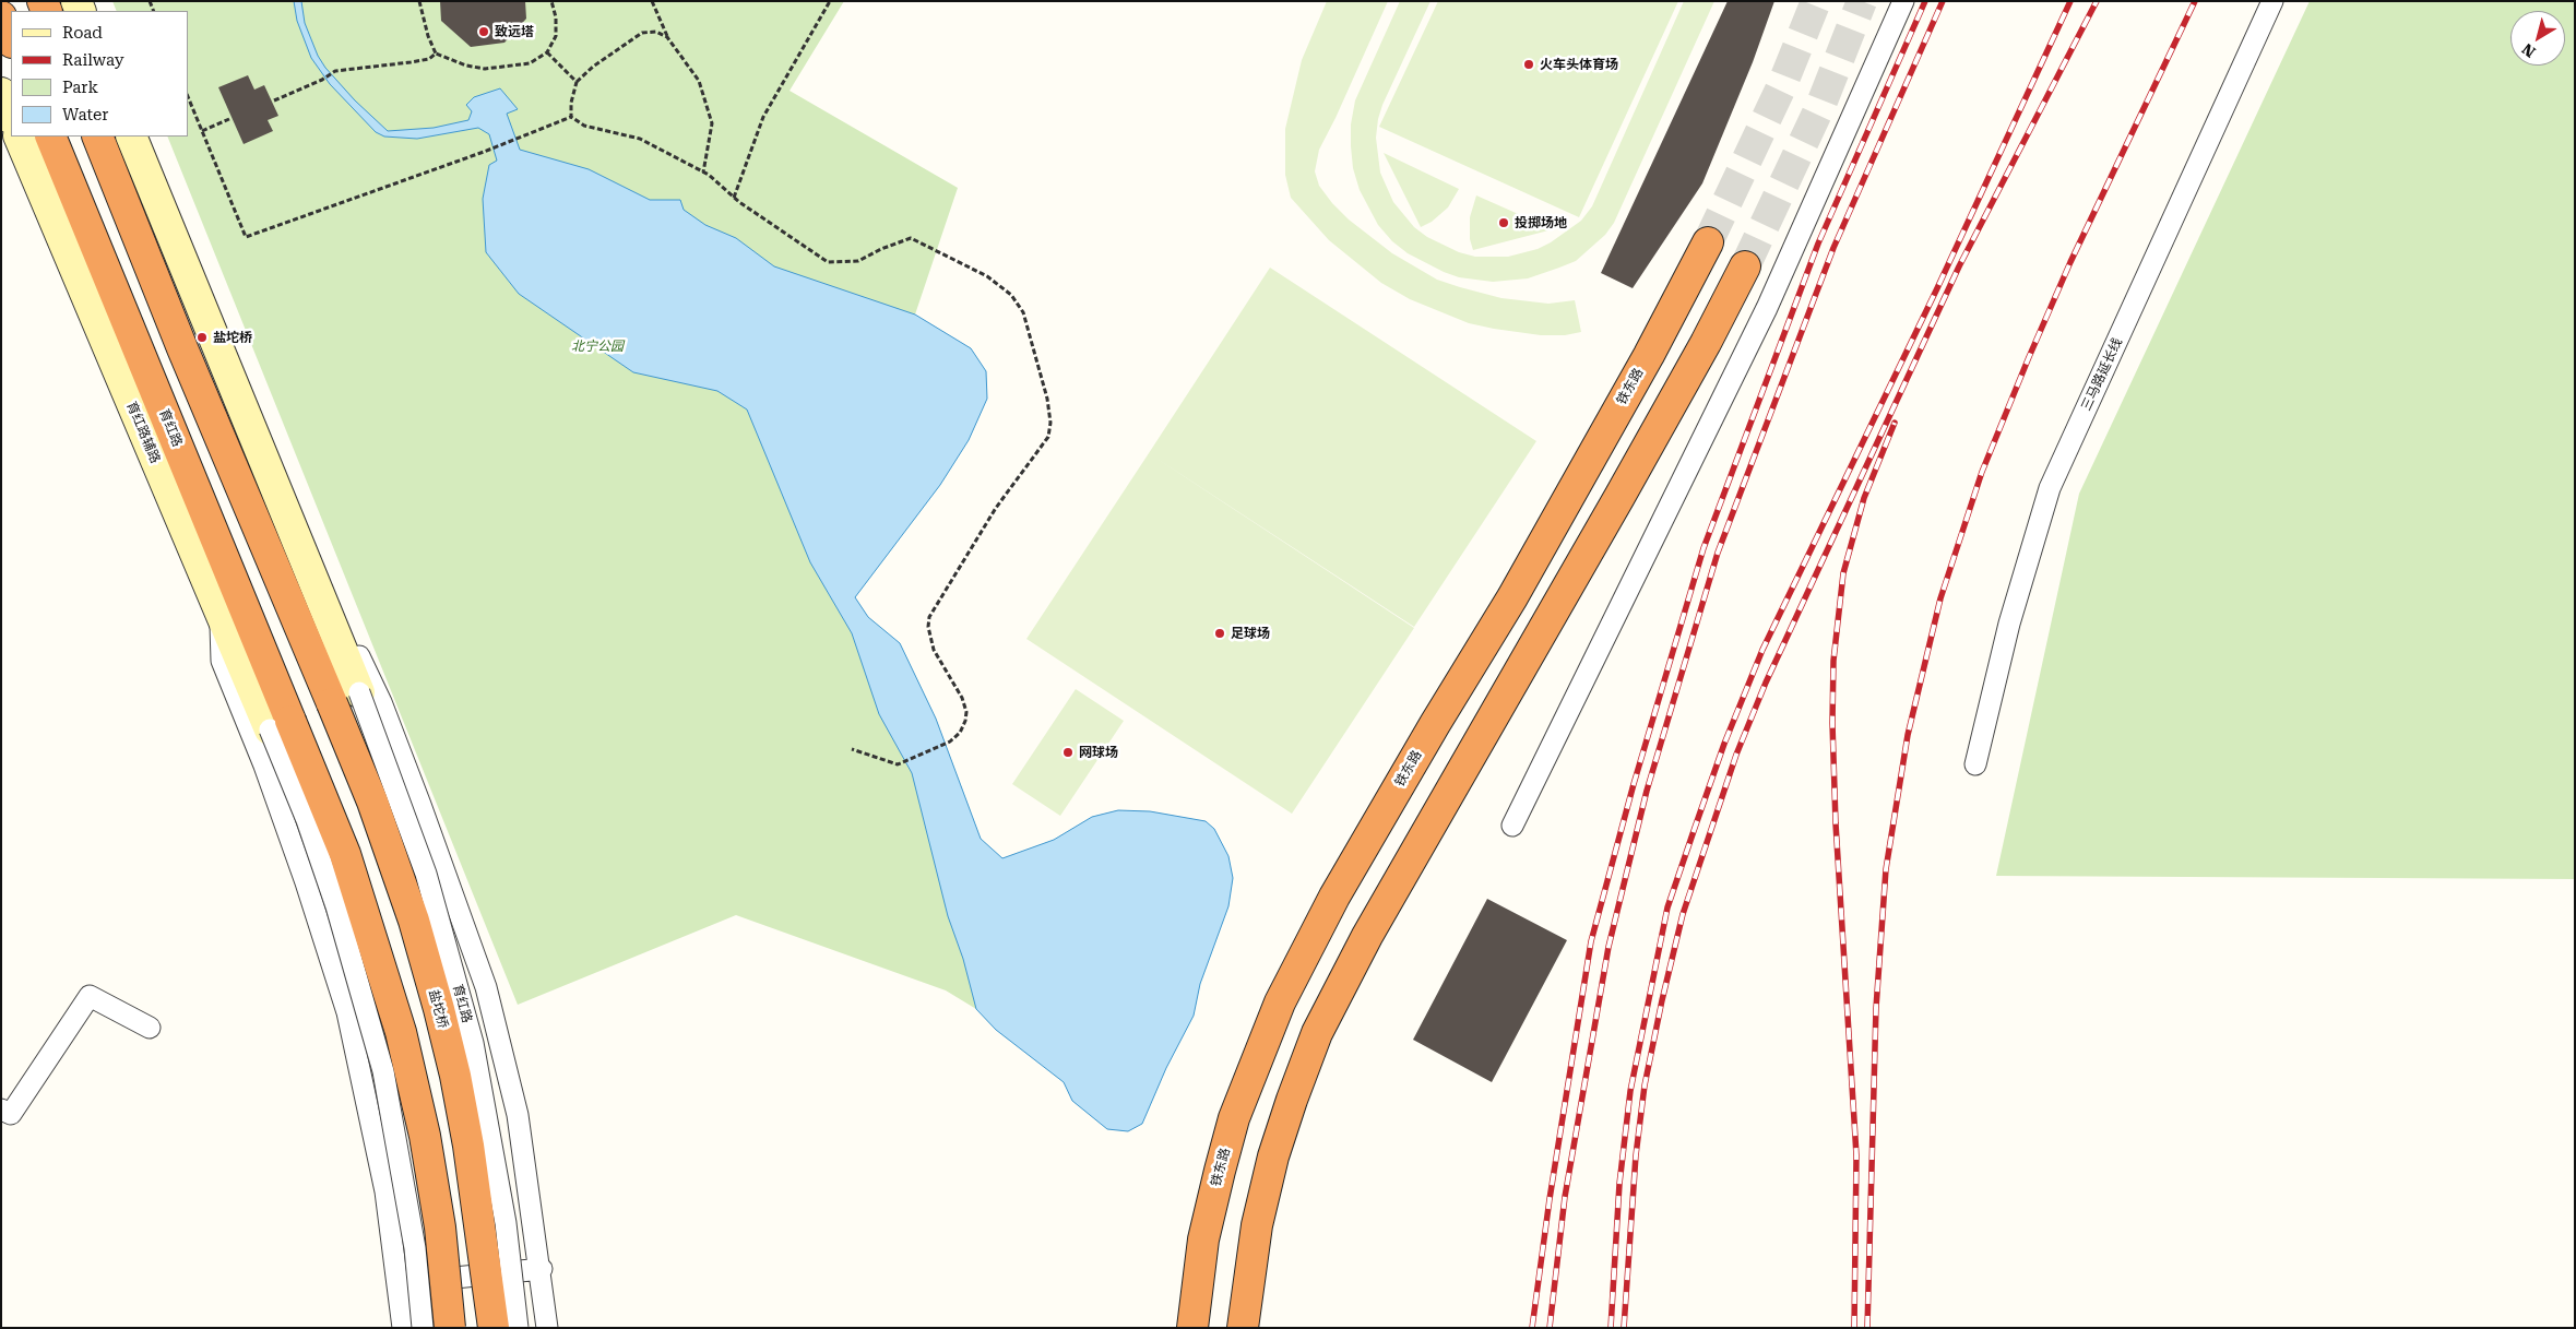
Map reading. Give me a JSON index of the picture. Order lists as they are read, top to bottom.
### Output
{
  "streets": {
    "highway": ["铁东路", "育红路", "盐坨桥"],
    "main road": ["育红路辅路"],
    "street": ["三马路延长线"]
  },
  "crossings": [
    ["育红路", "育红路辅路"]
  ],
  "parks": ["北宁公园"],
  "places": [
    "致远塔",
    "火车头体育场",
    "投掷场地",
    "盐坨桥",
    "足球场",
    "网球场"
  ],
  "legend": [
    "Road",
    "Railway",
    "Park",
    "Water"
  ],
  "north": "bottom left"
}
